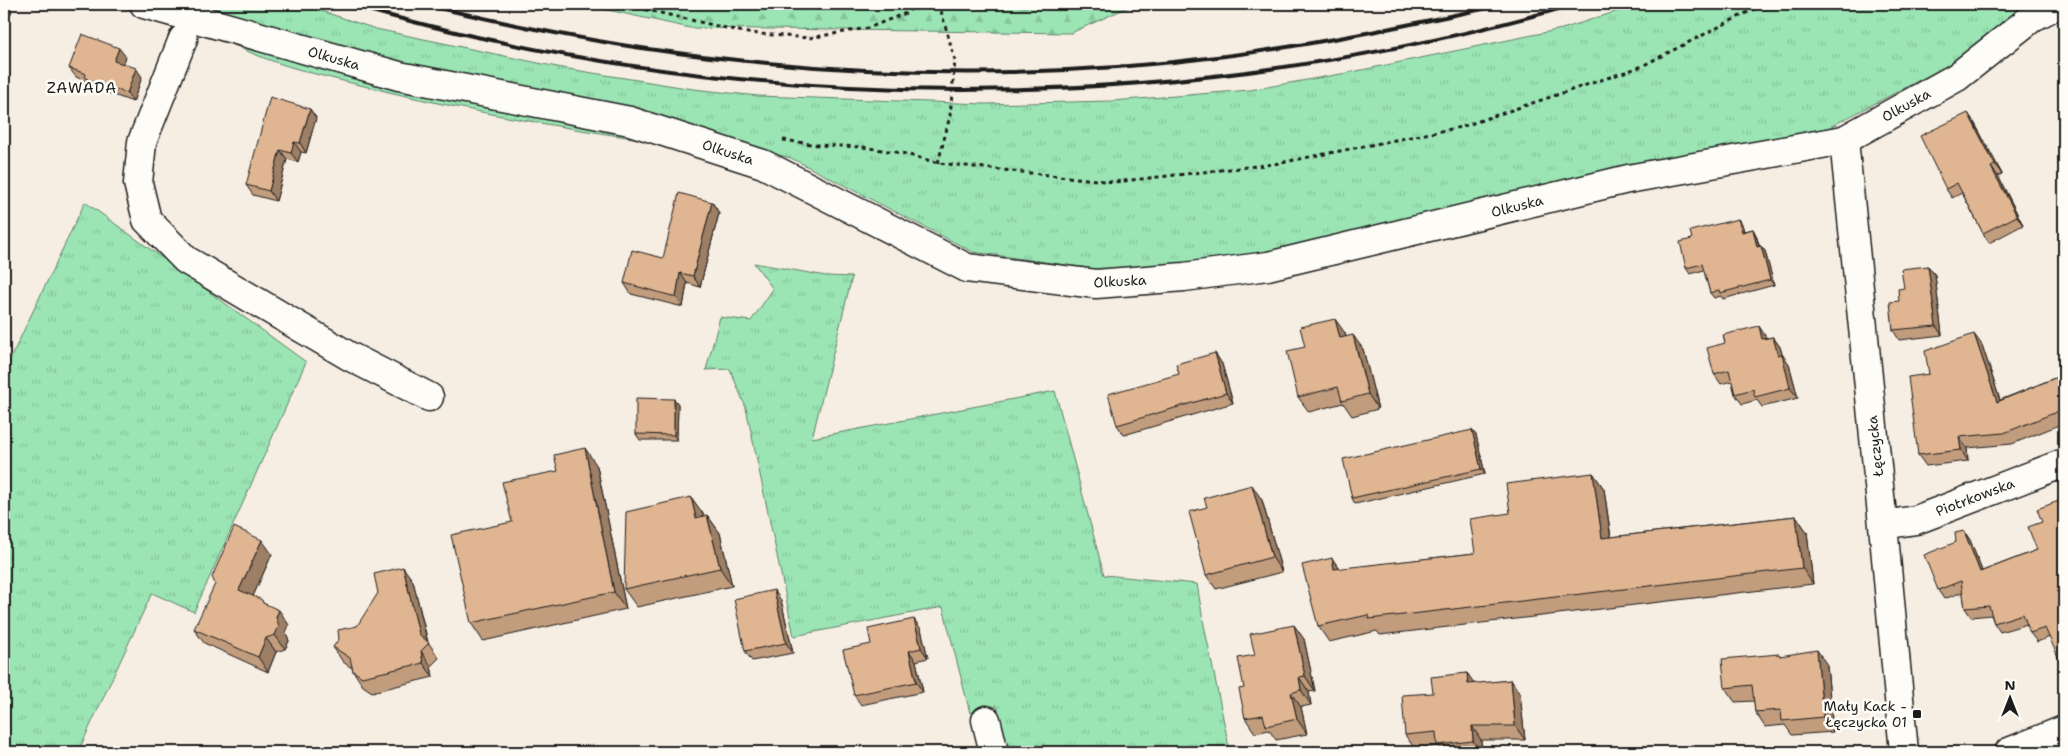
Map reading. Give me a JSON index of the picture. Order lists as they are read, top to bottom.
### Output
{
  "streets": {
    "street": ["Olkuska", "Łęczycka", "Piotrkowska"]
  },
  "crossings": [
    ["Olkuska", "Łęczycka"],
    ["Łęczycka", "Piotrkowska"]
  ],
  "districts": ["ZAWADA"],
  "places": {
    "transit": ["Mały Kack - Łęczycka 01"]
  },
  "north": "top"
}
